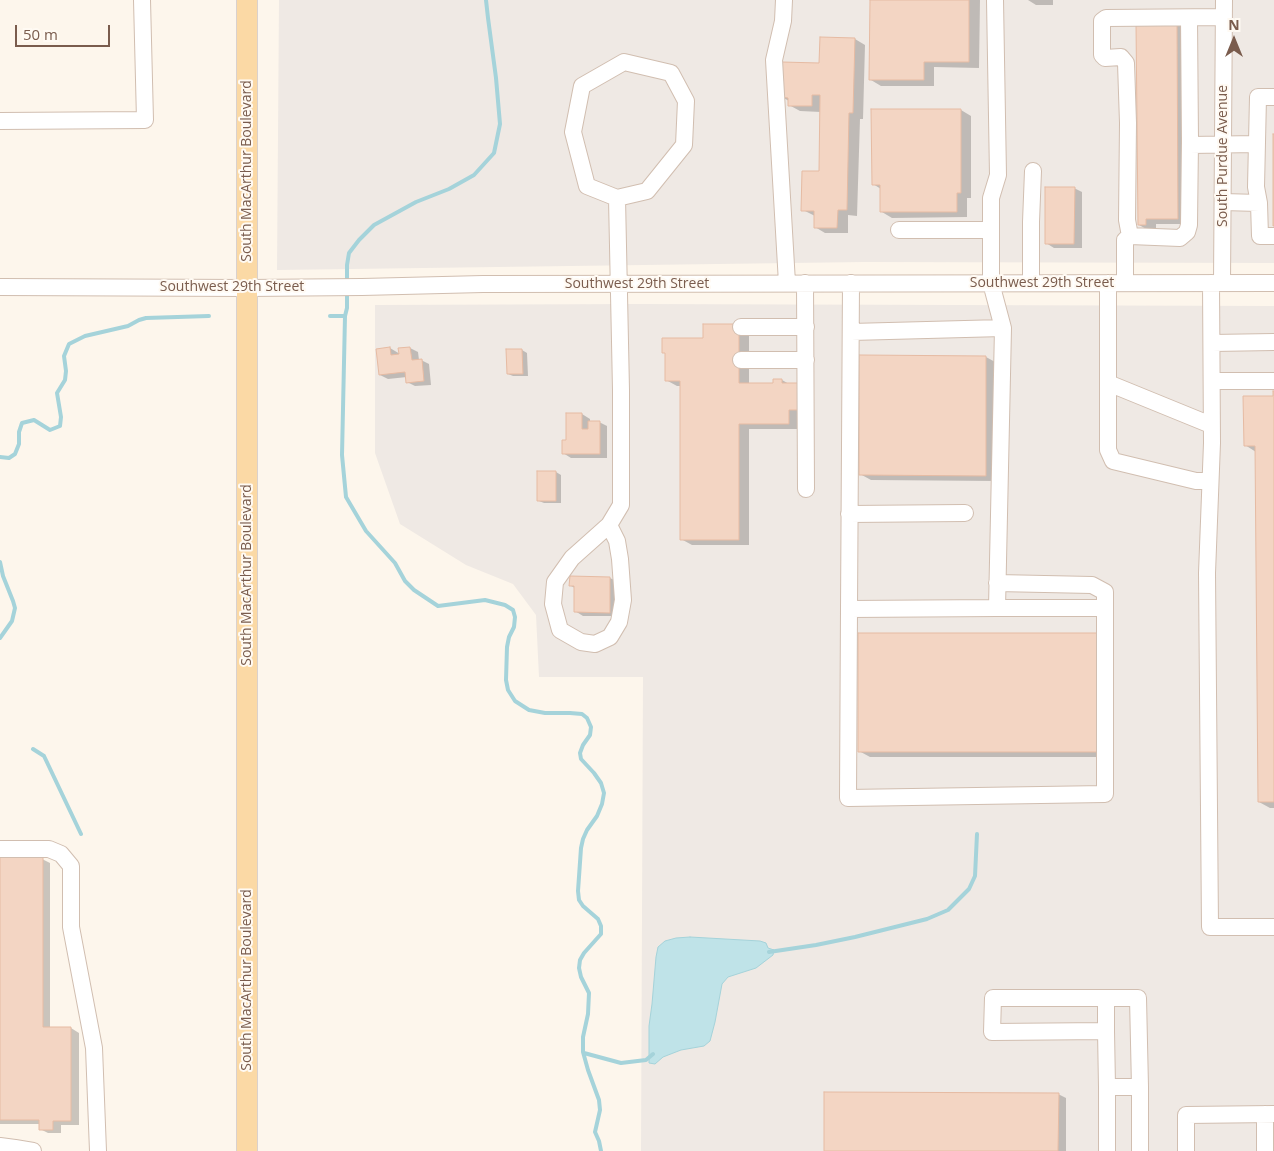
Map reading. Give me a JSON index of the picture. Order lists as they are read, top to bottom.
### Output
{
  "streets": {
    "main road": ["South MacArthur Boulevard"],
    "street": ["South Purdue Avenue", "Southwest 29th Street"]
  },
  "crossings": [
    ["South Purdue Avenue", "Southwest 29th Street"],
    ["South MacArthur Boulevard", "Southwest 29th Street"]
  ],
  "scale_bar": "50 m",
  "north": "top"
}
